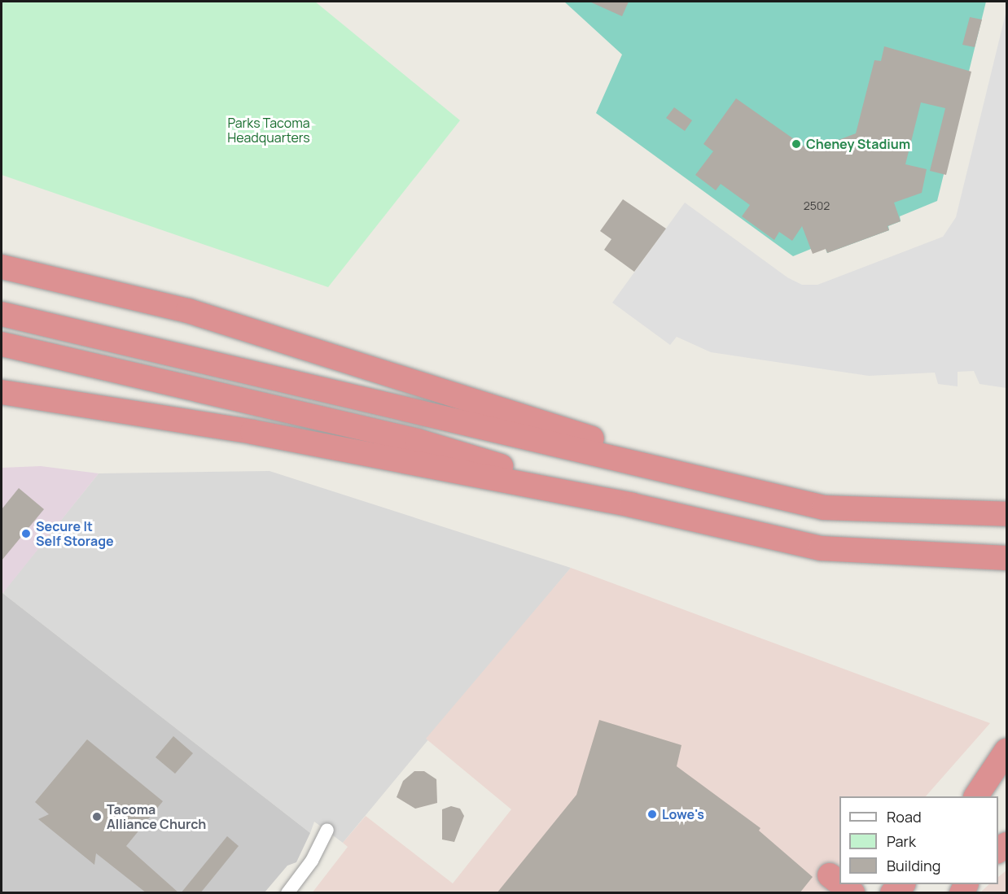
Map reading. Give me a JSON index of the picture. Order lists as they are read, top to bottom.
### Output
{
  "parks": ["Parks Tacoma Headquarters"],
  "places": [
    "Cheney Stadium",
    "Secure It Self Storage",
    "Lowe's",
    "Tacoma Alliance Church"
  ],
  "house_numbers": ["2502"],
  "legend": ["Road", "Park", "Building"]
}
